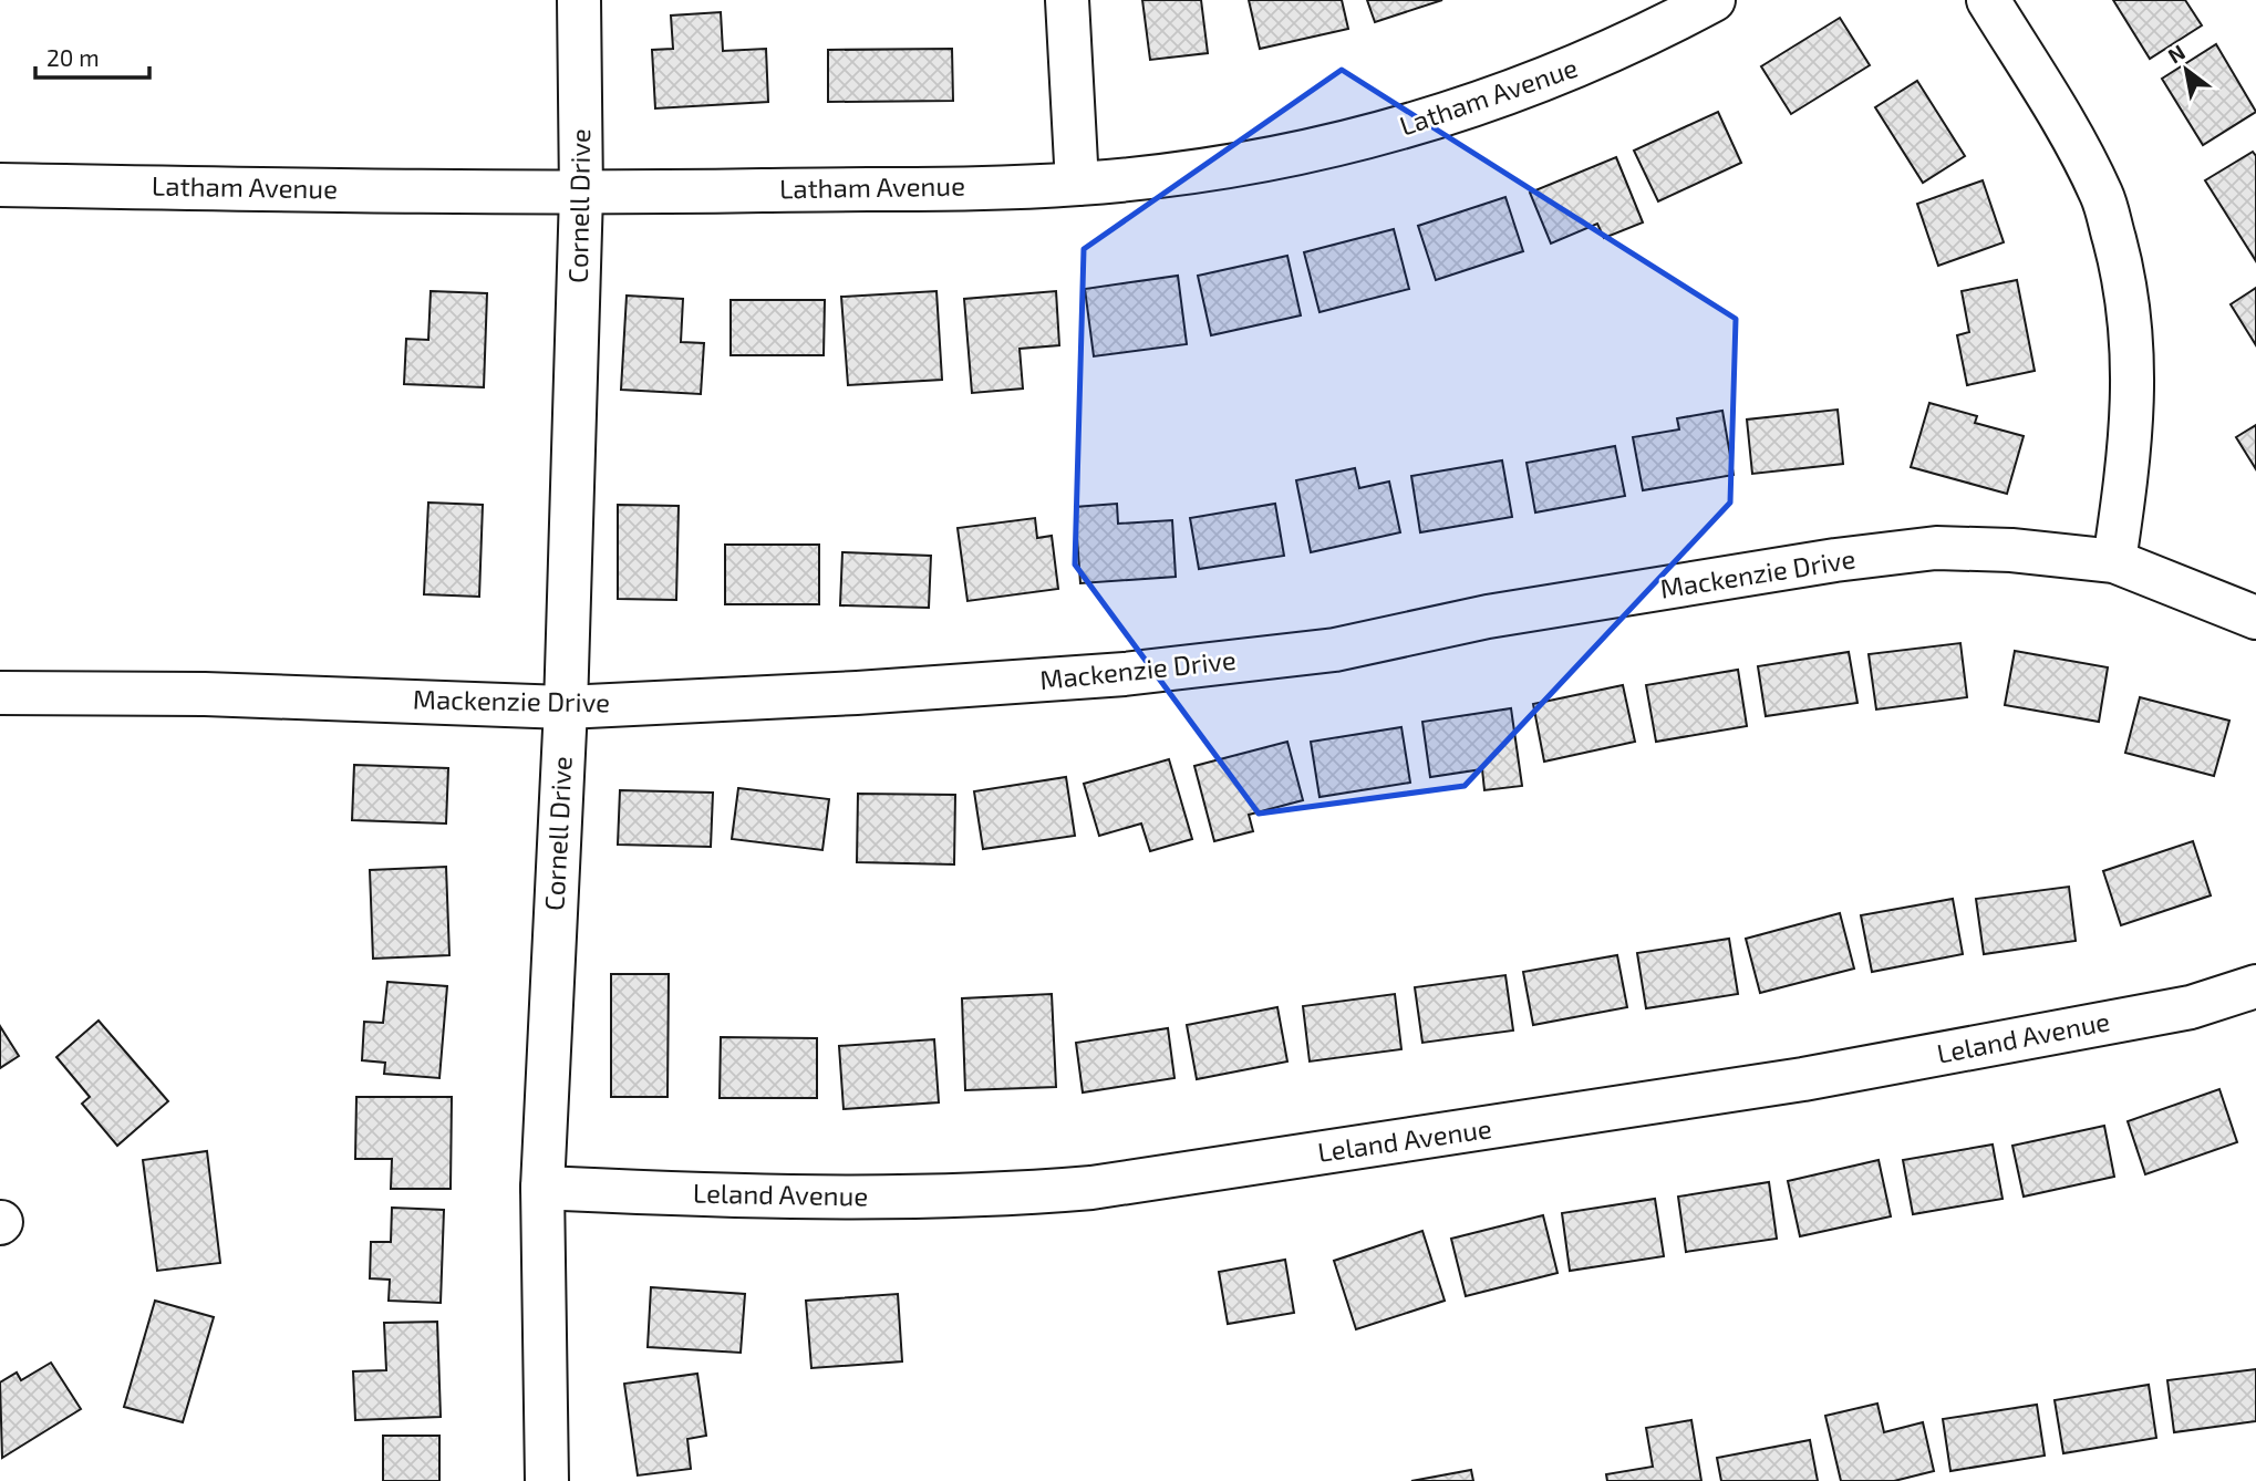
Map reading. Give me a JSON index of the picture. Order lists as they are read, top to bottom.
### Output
{
  "streets": {
    "street": [
      "Latham Avenue",
      "Cornell Drive",
      "Mackenzie Drive",
      "Leland Avenue"
    ]
  },
  "crossings": [
    ["Latham Avenue", "Cornell Drive"],
    ["Cornell Drive", "Mackenzie Drive"],
    ["Cornell Drive", "Leland Avenue"]
  ],
  "scale_bar": "20 m",
  "north": "top left"
}
